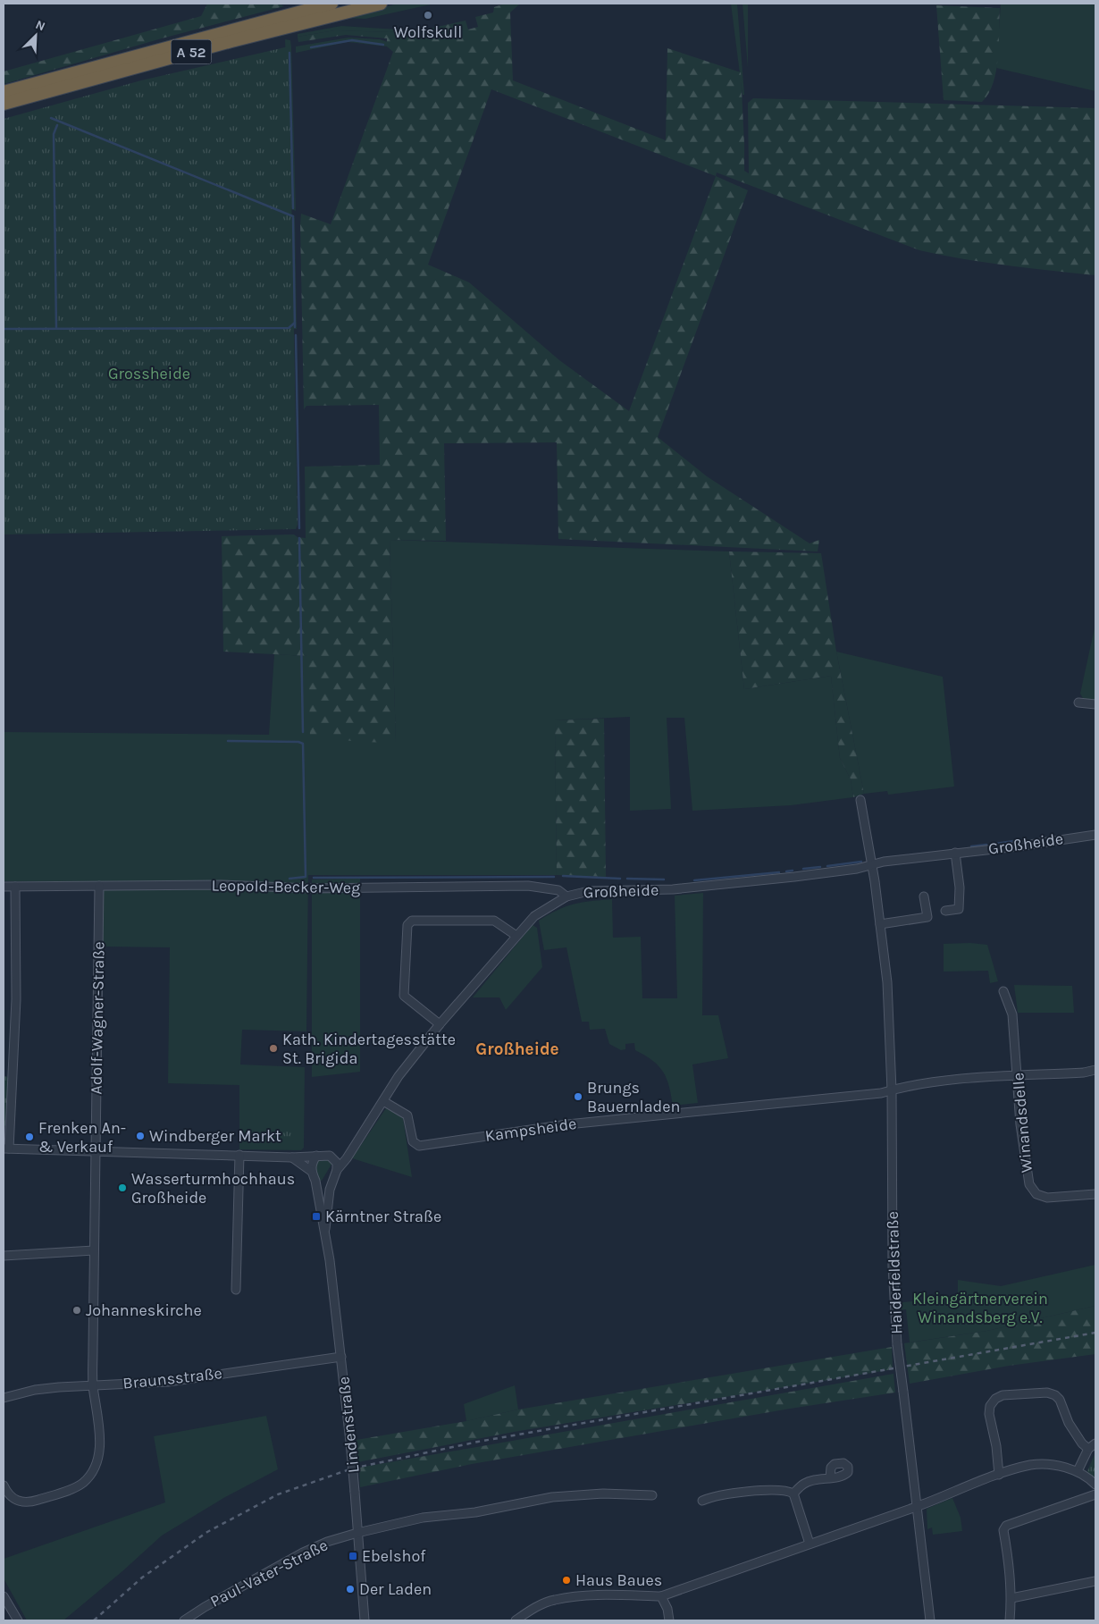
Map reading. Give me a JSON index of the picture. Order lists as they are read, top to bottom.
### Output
{
  "streets": {
    "highway": ["A 52"],
    "street": [
      "Großheide",
      "Leopold-Becker-Weg",
      "Adolf-Wagner-Straße",
      "Winandsdelle",
      "Kampsheide",
      "Haiderfeldstraße",
      "Braunsstraße",
      "Lindenstraße",
      "Paul-Vater-Straße"
    ]
  },
  "crossings": [
    ["Großheide", "Leopold-Becker-Weg"],
    ["Großheide", "Kampsheide"],
    ["Großheide", "Haiderfeldstraße"],
    ["Großheide", "Lindenstraße"],
    ["Leopold-Becker-Weg", "Adolf-Wagner-Straße"],
    ["Adolf-Wagner-Straße", "Braunsstraße"],
    ["Winandsdelle", "Kampsheide"],
    ["Kampsheide", "Haiderfeldstraße"],
    ["Braunsstraße", "Lindenstraße"],
    ["Lindenstraße", "Paul-Vater-Straße"]
  ],
  "districts": ["Großheide"],
  "parks": ["Grossheide", "Kleingärtnerverein Winandsberg e.V."],
  "places": {
    "other": [
      "Wolfskull",
      "Kath. Kindertagesstätte St. Brigida",
      "Brungs Bauernladen",
      "Windberger Markt",
      "Frenken An- & Verkauf",
      "Wasserturmhochhaus Großheide",
      "Johanneskirche",
      "Haus Baues",
      "Der Laden"
    ],
    "transit": ["Kärntner Straße", "Ebelshof"]
  },
  "north": "top right"
}
